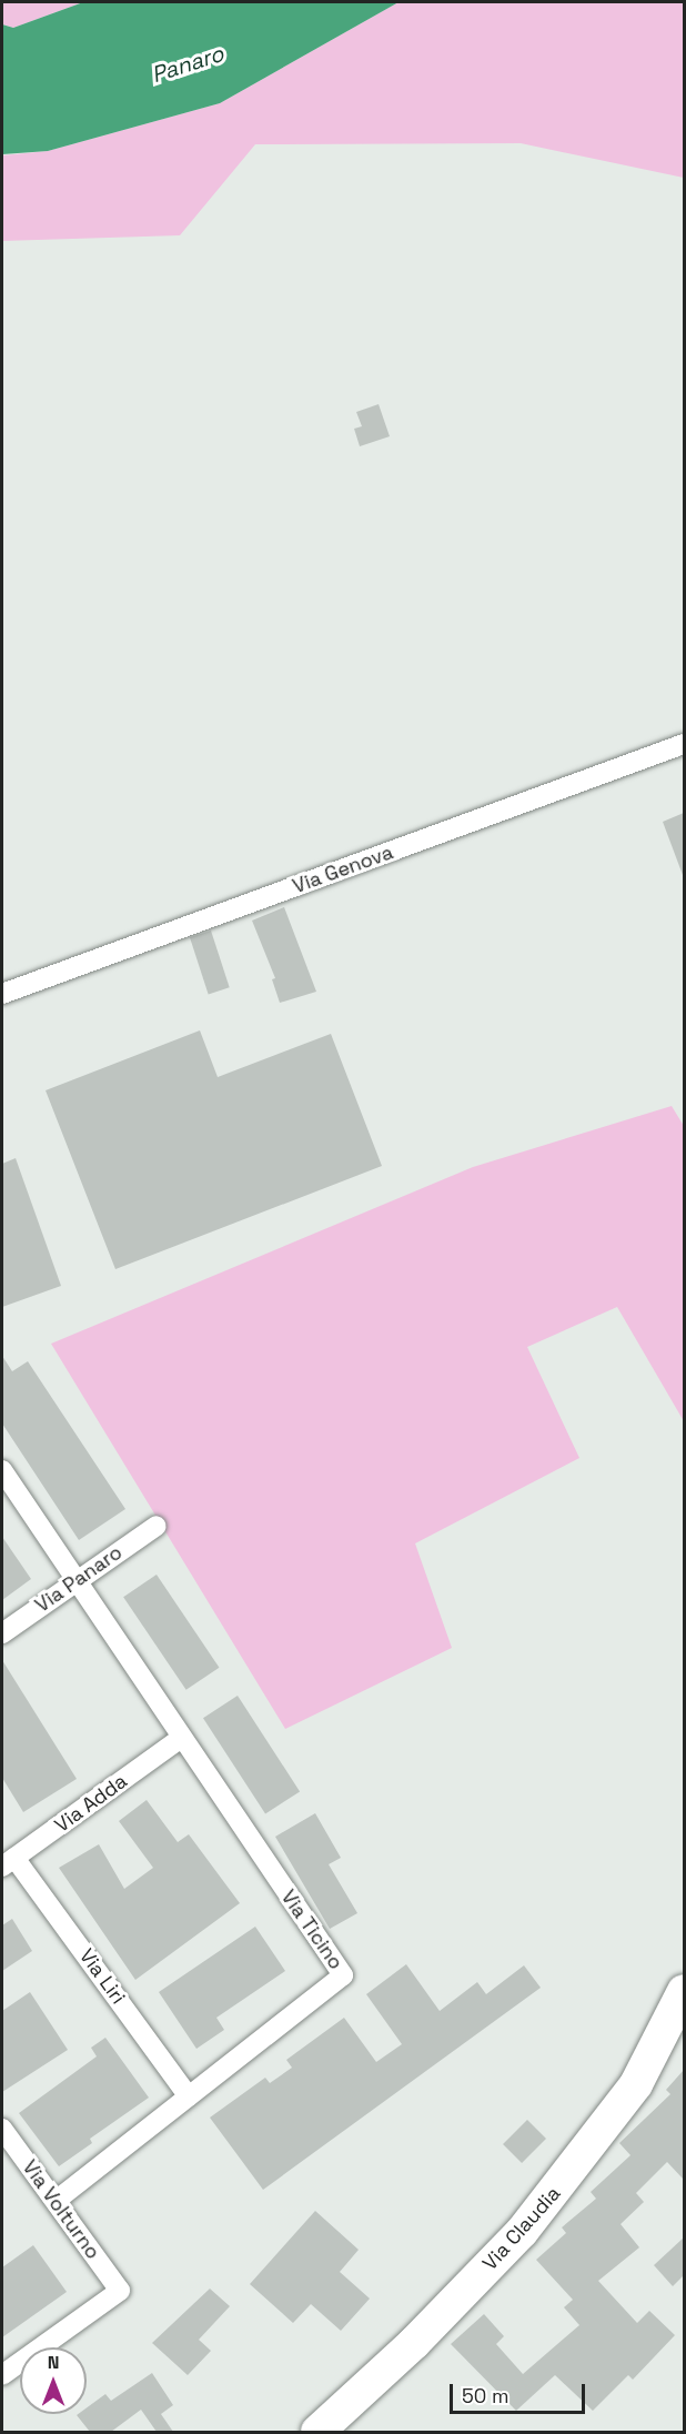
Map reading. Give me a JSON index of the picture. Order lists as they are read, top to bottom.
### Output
{
  "streets": {
    "main road": ["Via Claudia"],
    "street": [
      "Via Genova",
      "Via Panaro",
      "Via Adda",
      "Via Ticino",
      "Via Liri",
      "Via Volturno"
    ]
  },
  "crossings": [
    ["Via Panaro", "Via Ticino"],
    ["Via Adda", "Via Ticino"],
    ["Via Adda", "Via Liri"],
    ["Via Ticino", "Via Liri"],
    ["Via Ticino", "Via Volturno"]
  ],
  "water": ["Panaro"],
  "scale_bar": "50 m",
  "north": "top"
}
